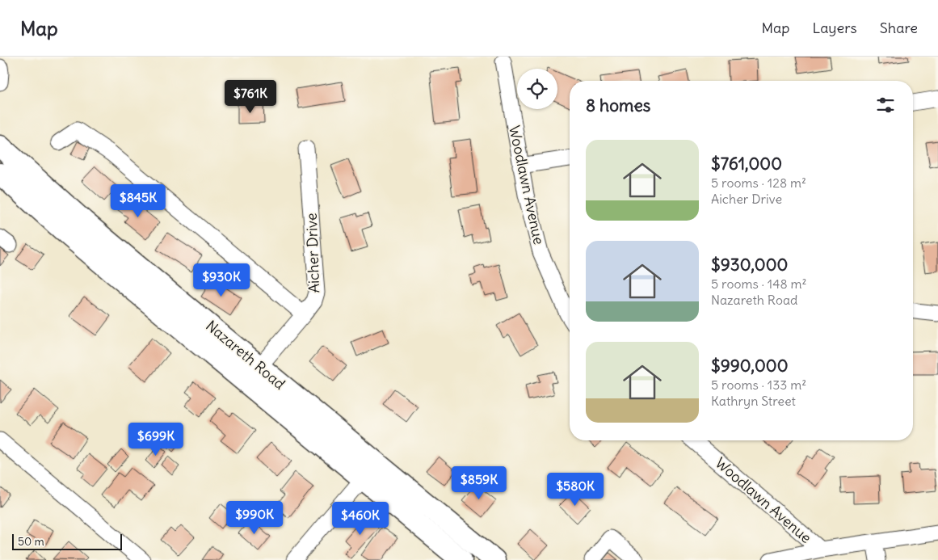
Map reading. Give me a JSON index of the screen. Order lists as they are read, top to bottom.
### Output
{
  "streets": {
    "highway": ["Nazareth Road"],
    "street": ["Woodlawn Avenue", "Aicher Drive"]
  },
  "crossings": [
    ["Aicher Drive", "Nazareth Road"]
  ],
  "scale_bar": "50 m",
  "page": {
    "header": "Map",
    "nav": ["Map", "Layers", "Share"],
    "price": [
      "$761K",
      "$845K",
      "$930K",
      "$699K",
      "$859K",
      "$580K",
      "$990K",
      "$460K"
    ],
    "heading": "8 homes",
    "list": [
      {
        "name": "$761,000",
        "note": "5 rooms · 128 m² · Aicher Drive"
      },
      {
        "name": "$930,000",
        "note": "5 rooms · 148 m² · Nazareth Road"
      },
      {
        "name": "$990,000",
        "note": "5 rooms · 133 m² · Kathryn Street"
      }
    ],
    "scale": "50 m"
  }
}
